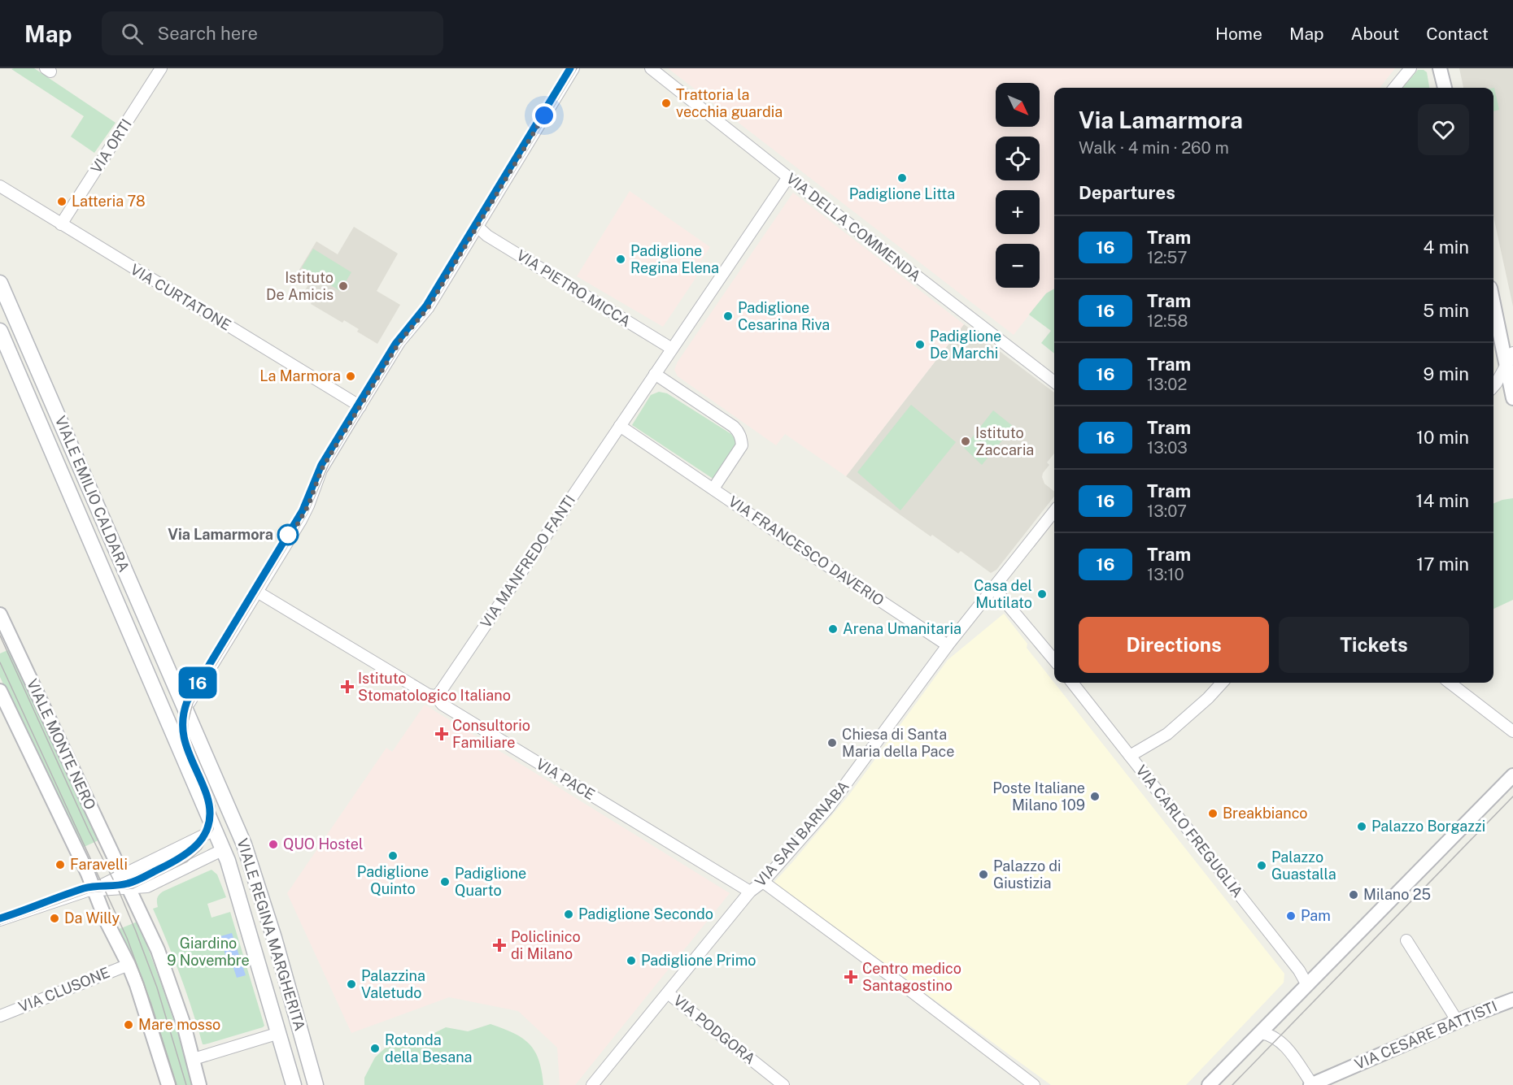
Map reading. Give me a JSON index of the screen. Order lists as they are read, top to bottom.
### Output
{
  "streets": {
    "main road": ["VIALE EMILIO CALDARA", "VIALE REGINA MARGHERITA"],
    "street": [
      "VIA ORTI",
      "VIA DELLA COMMENDA",
      "VIA PIETRO MICCA",
      "VIA CURTATONE",
      "VIA FRANCESCO DAVERIO",
      "VIA MANFREDO FANTI",
      "VIALE MONTE NERO",
      "VIA PACE",
      "VIA CARLO FREGUGLIA",
      "VIA SAN BARNABA",
      "VIA CLUSONE",
      "VIA PODGORA",
      "VIA CESARE BATTISTI"
    ]
  },
  "crossings": [
    ["VIA ORTI", "VIA CURTATONE"],
    ["VIALE EMILIO CALDARA", "VIALE REGINA MARGHERITA"],
    ["VIA FRANCESCO DAVERIO", "VIA MANFREDO FANTI"],
    ["VIA FRANCESCO DAVERIO", "VIA SAN BARNABA"],
    ["VIA MANFREDO FANTI", "VIA PACE"],
    ["VIALE MONTE NERO", "VIALE REGINA MARGHERITA"],
    ["VIA PACE", "VIA SAN BARNABA"],
    ["VIA SAN BARNABA", "VIA PODGORA"]
  ],
  "parks": ["Giardino 9 Novembre"],
  "places": {
    "other": [
      "Trattoria la vecchia guardia",
      "Padiglione Litta",
      "Latteria 78",
      "Padiglione Regina Elena",
      "Istituto De Amicis",
      "Padiglione Cesarina Riva",
      "Padiglione De Marchi",
      "La Marmora",
      "Istituto Zaccaria",
      "Via Lamarmora",
      "Casa del Mutilato",
      "Arena Umanitaria",
      "Chiesa di Santa Maria della Pace",
      "Poste Italiane Milano 109",
      "Breakbianco",
      "Palazzo Borgazzi",
      "QUO Hostel",
      "Padiglione Quinto",
      "Faravelli",
      "Palazzo Guastalla",
      "Palazzo di Giustizia",
      "Padiglione Quarto",
      "Milano 25",
      "Padiglione Secondo",
      "Pam",
      "Da Willy",
      "Padiglione Primo",
      "Palazzina Valetudo",
      "Mare mosso",
      "Rotonda della Besana"
    ],
    "health": [
      "Istituto Stomatologico Italiano",
      "Consultorio Familiare",
      "Policlinico di Milano",
      "Centro medico Santagostino"
    ]
  },
  "lines": ["tram line 16"],
  "north": "bottom right",
  "page": {
    "header": "Map",
    "search": "Search here",
    "nav": [
      "Home",
      "Map",
      "About",
      "Contact"
    ],
    "on_map": "16",
    "map_buttons": ["+", "−"],
    "heading": [
      ["Via Lamarmora", "Walk · 4 min · 260 m"],
      "Departures"
    ],
    "list": [
      {
        "mark": "16",
        "name": "Tram",
        "note": "12:57",
        "value": "4 min"
      },
      {
        "mark": "16",
        "name": "Tram",
        "note": "12:58",
        "value": "5 min"
      },
      {
        "mark": "16",
        "name": "Tram",
        "note": "13:02",
        "value": "9 min"
      },
      {
        "mark": "16",
        "name": "Tram",
        "note": "13:03",
        "value": "10 min"
      },
      {
        "mark": "16",
        "name": "Tram",
        "note": "13:07",
        "value": "14 min"
      },
      {
        "mark": "16",
        "name": "Tram",
        "note": "13:10",
        "value": "17 min"
      }
    ],
    "buttons": ["Directions", "Tickets"]
  }
}
